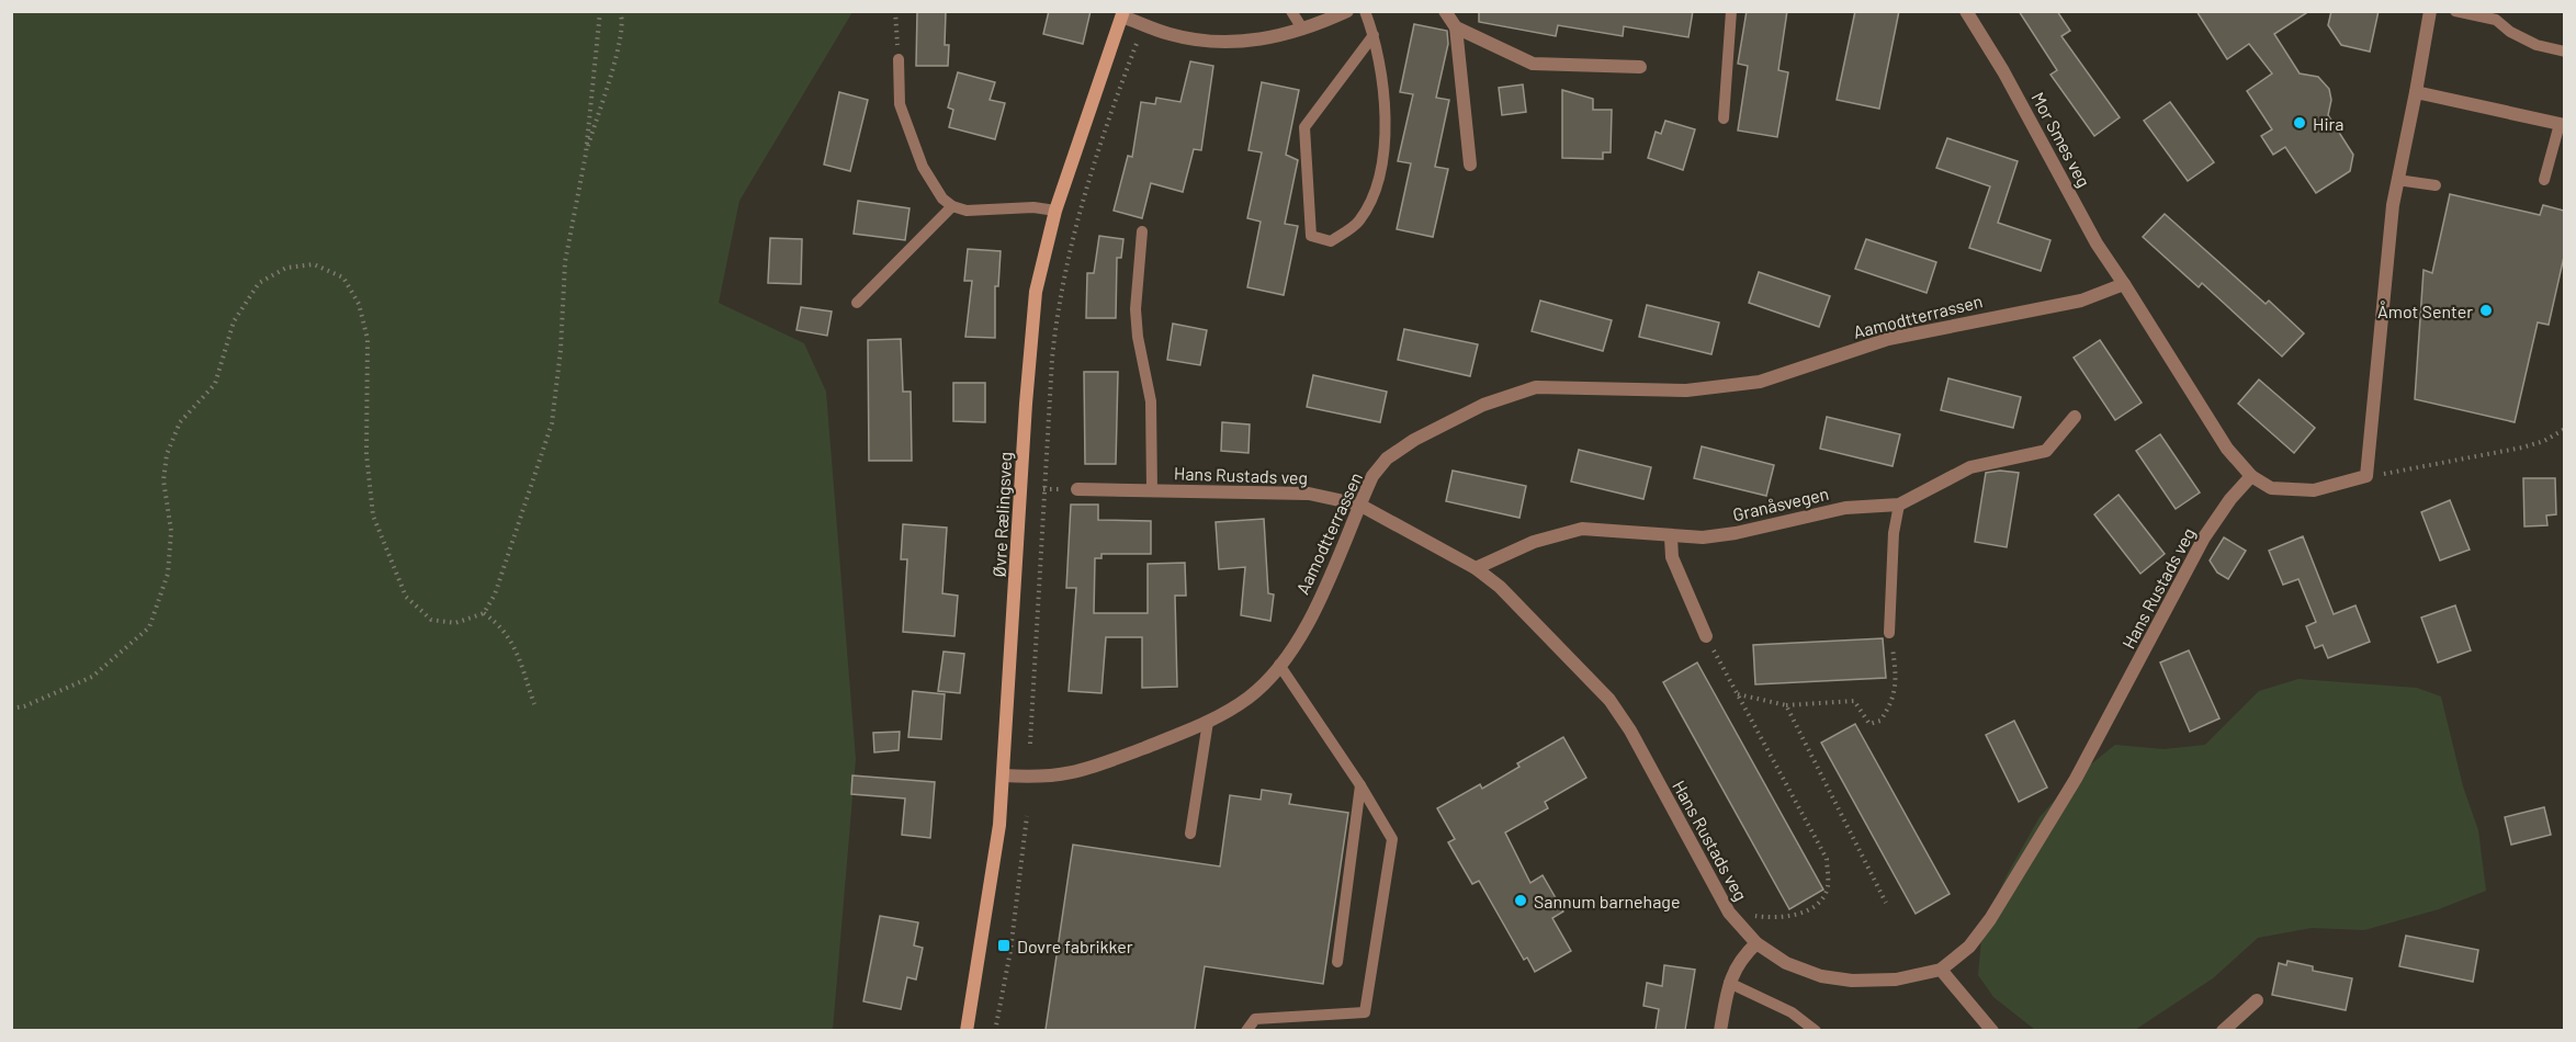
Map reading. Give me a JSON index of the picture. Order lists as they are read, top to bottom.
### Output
{
  "streets": {
    "main road": ["Øvre Rælingsveg"],
    "street": [
      "Mor Smes veg",
      "Aamodtterrassen",
      "Hans Rustads veg",
      "Granåsvegen"
    ]
  },
  "crossings": [
    ["Mor Smes veg", "Aamodtterrassen"],
    ["Aamodtterrassen", "Hans Rustads veg"],
    ["Aamodtterrassen", "Øvre Rælingsveg"],
    ["Hans Rustads veg", "Granåsvegen"]
  ],
  "places": {
    "other": ["Hira", "Åmot Senter", "Sannum barnehage"],
    "transit": ["Dovre fabrikker"]
  }
}
